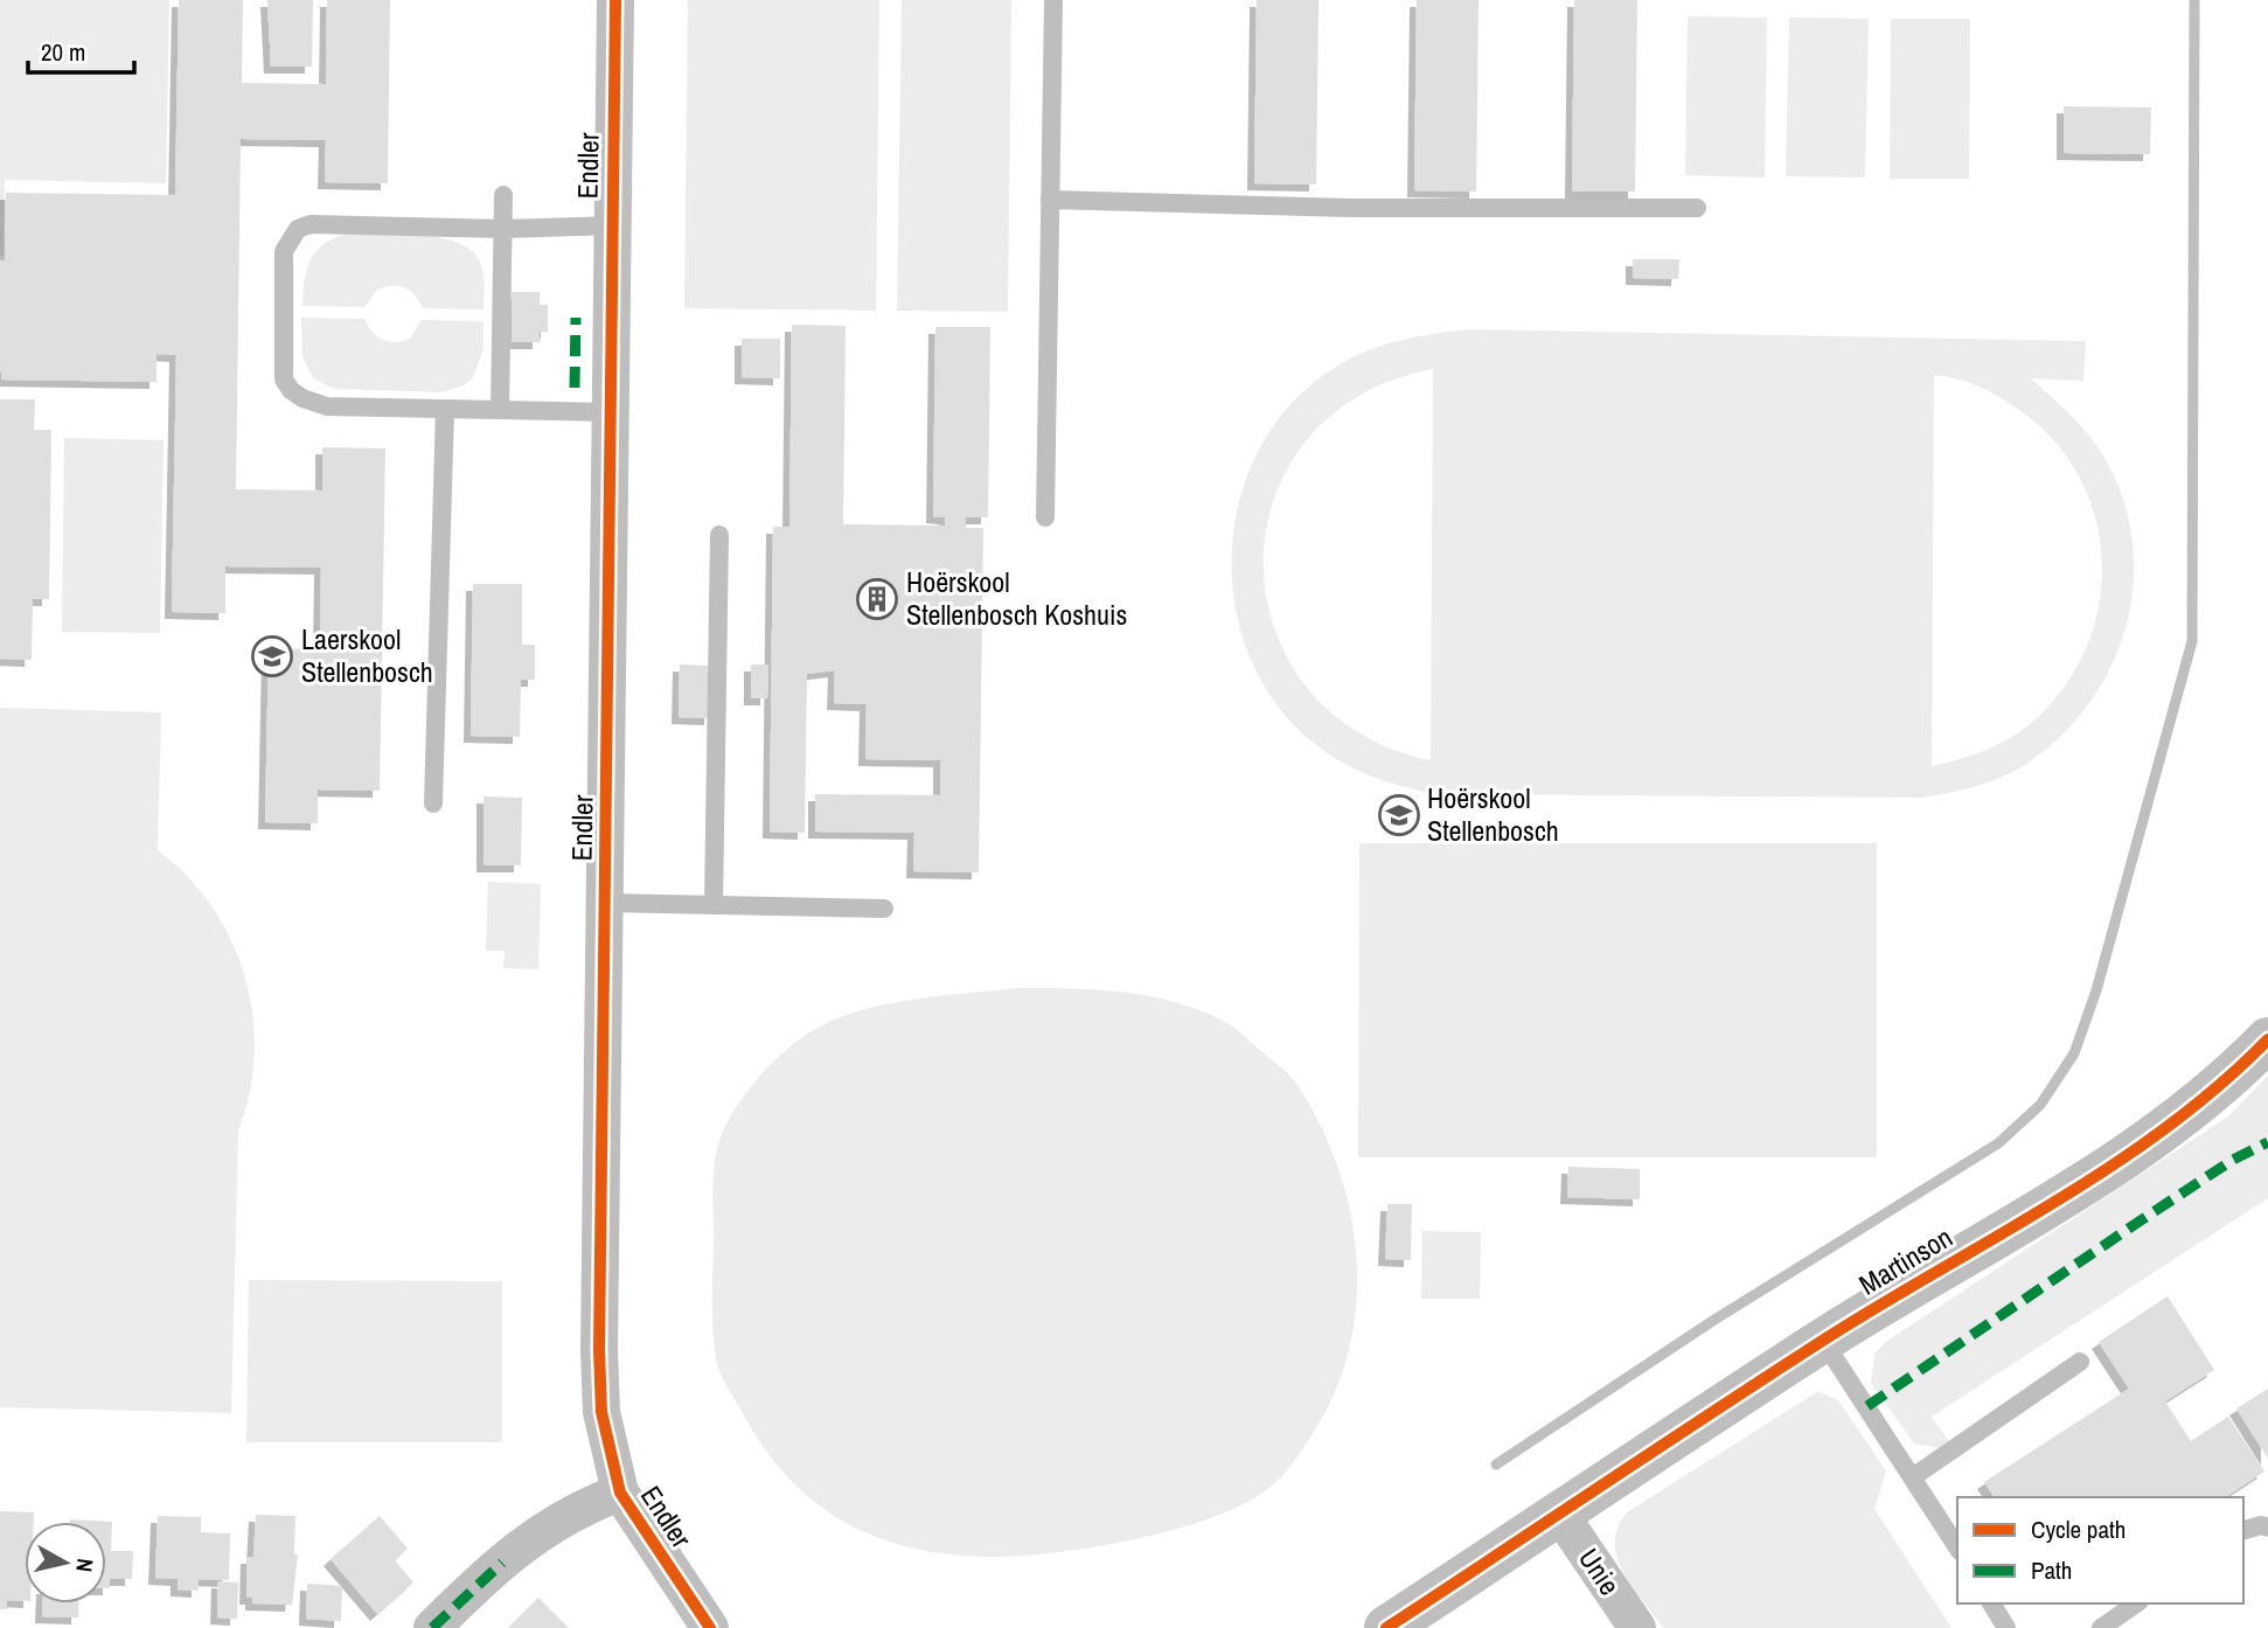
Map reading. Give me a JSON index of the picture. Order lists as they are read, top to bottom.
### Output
{
  "streets": {
    "street": ["Endler", "Martinson", "Unie"]
  },
  "crossings": [
    ["Martinson", "Unie"]
  ],
  "places": {
    "building": ["Hoërskool Stellenbosch Koshuis"],
    "school or university": ["Laerskool Stellenbosch", "Hoërskool Stellenbosch"]
  },
  "legend": ["Cycle path", "Path"],
  "scale_bar": "20 m",
  "north": "right"
}
